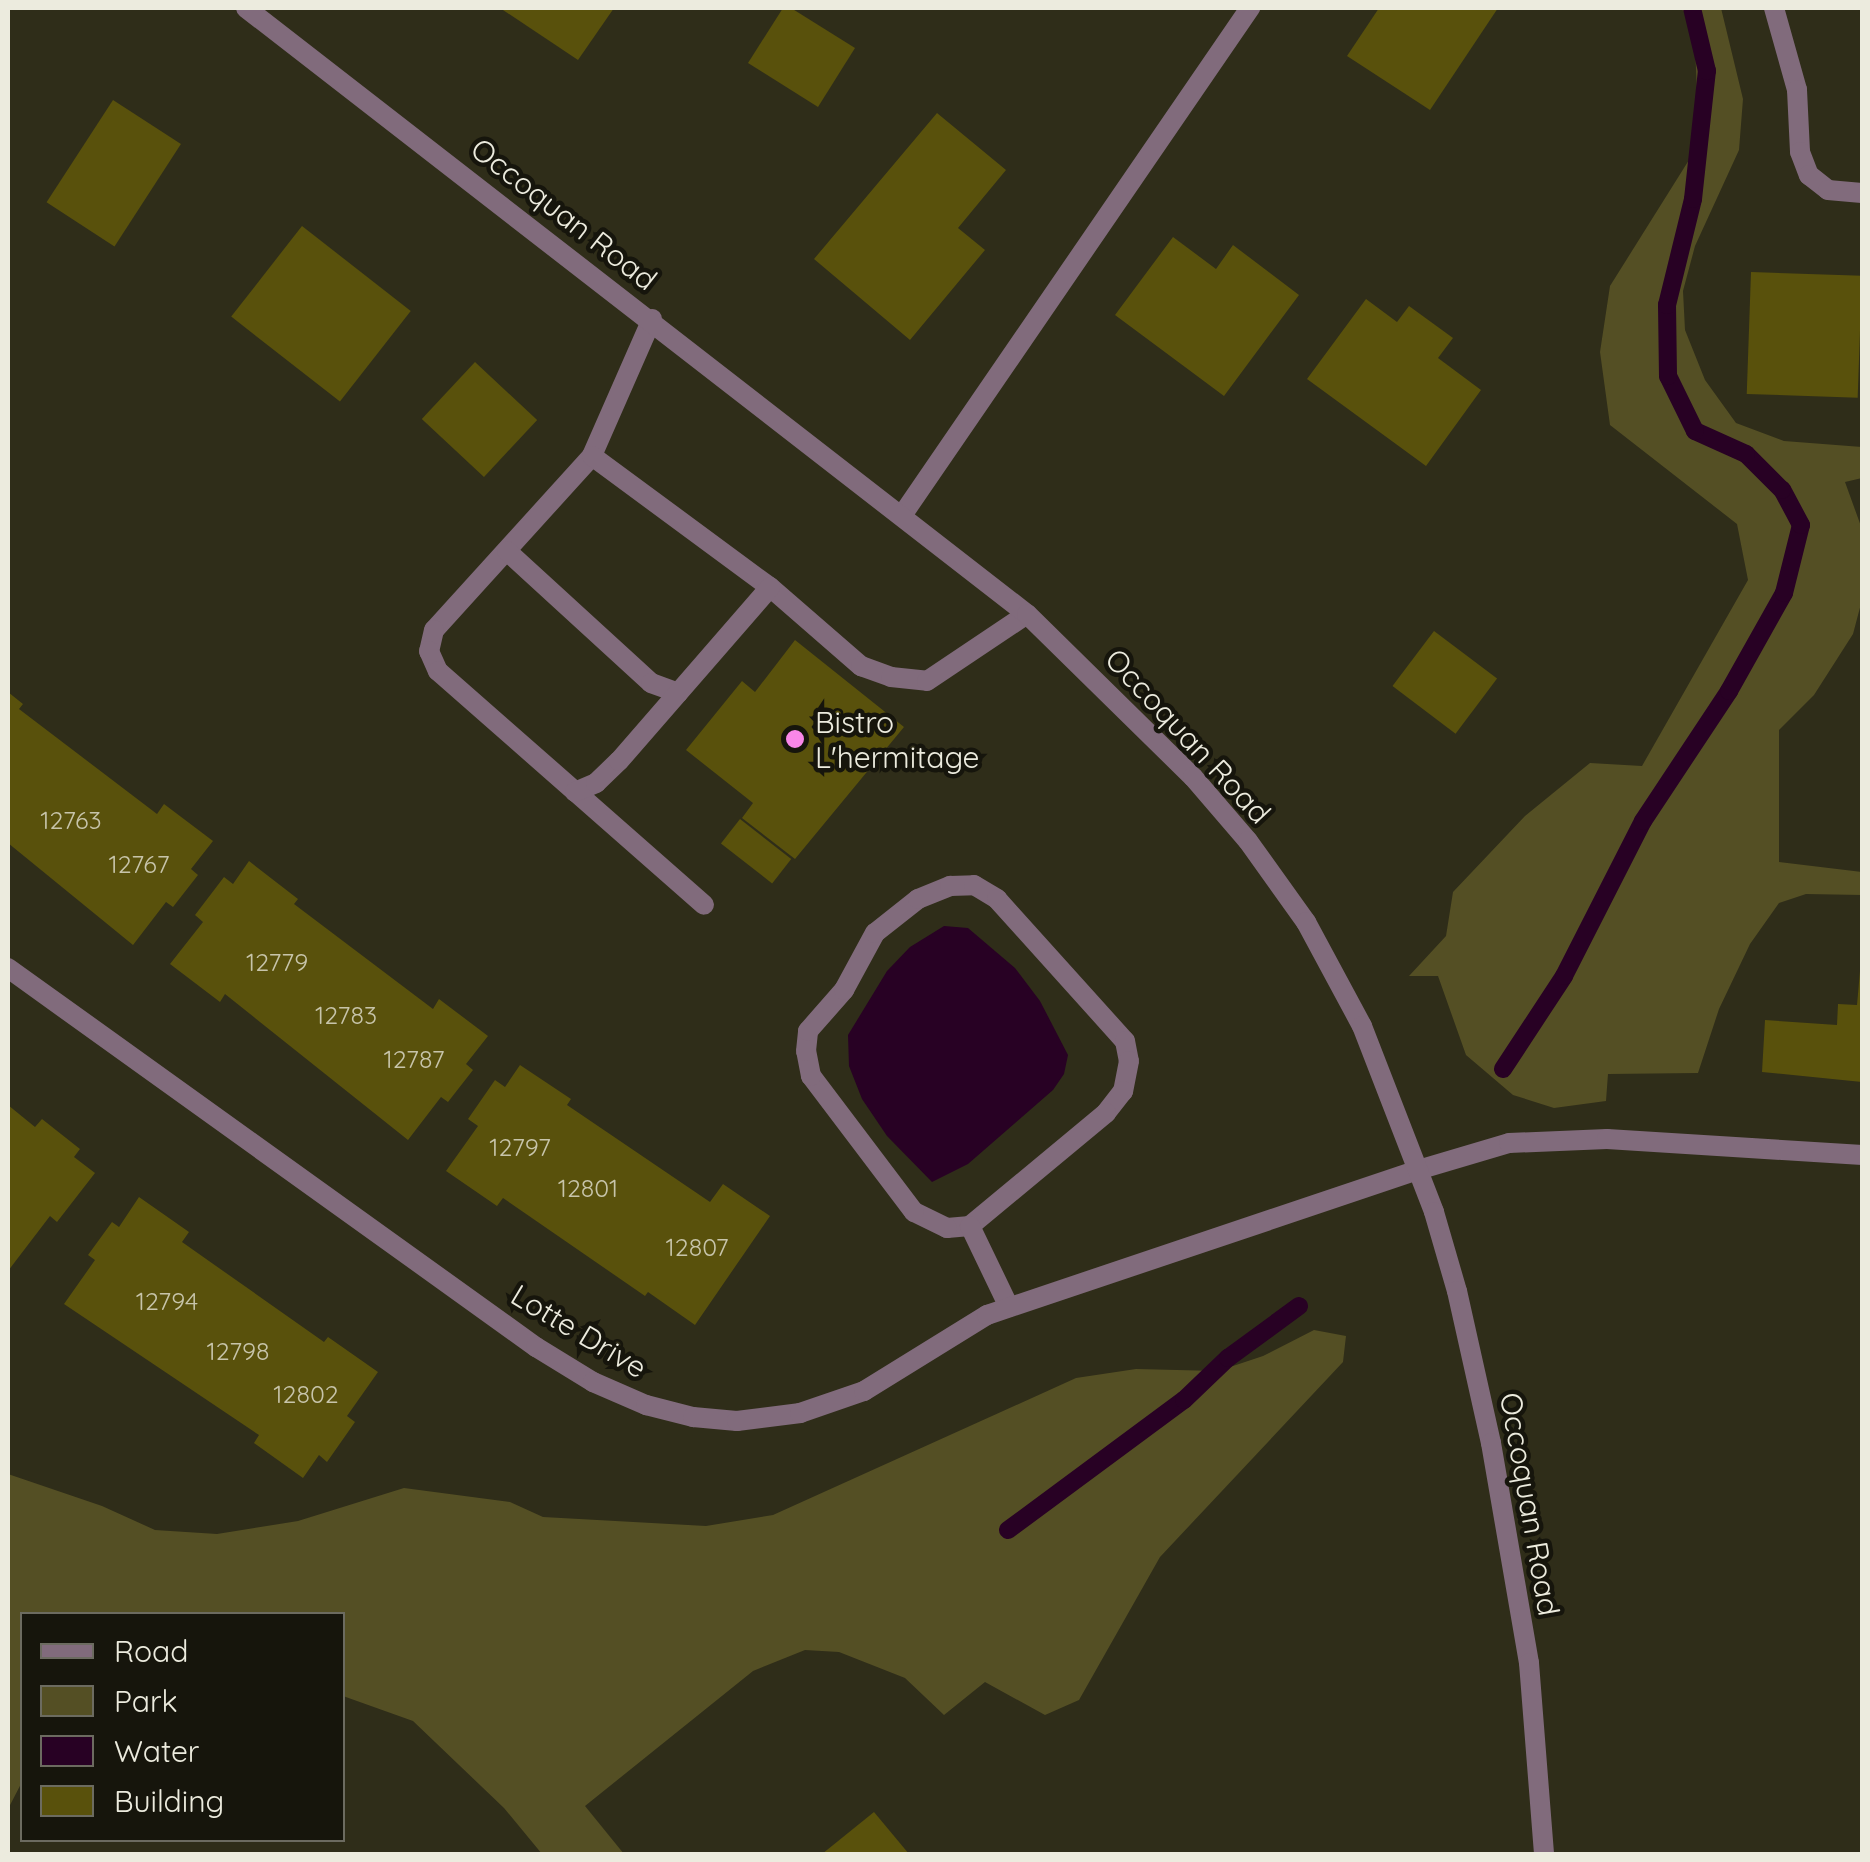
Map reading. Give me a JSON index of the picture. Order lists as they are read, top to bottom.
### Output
{
  "streets": {
    "street": ["Occoquan Road", "Lotte Drive"]
  },
  "crossings": [
    ["Occoquan Road", "Lotte Drive"]
  ],
  "places": ["Bistro L'hermitage"],
  "house_numbers": [
    "12763",
    "12767",
    "12779",
    "12783",
    "12787",
    "12797",
    "12801",
    "12807",
    "12794",
    "12798",
    "12802"
  ],
  "legend": [
    "Road",
    "Park",
    "Water",
    "Building"
  ]
}
